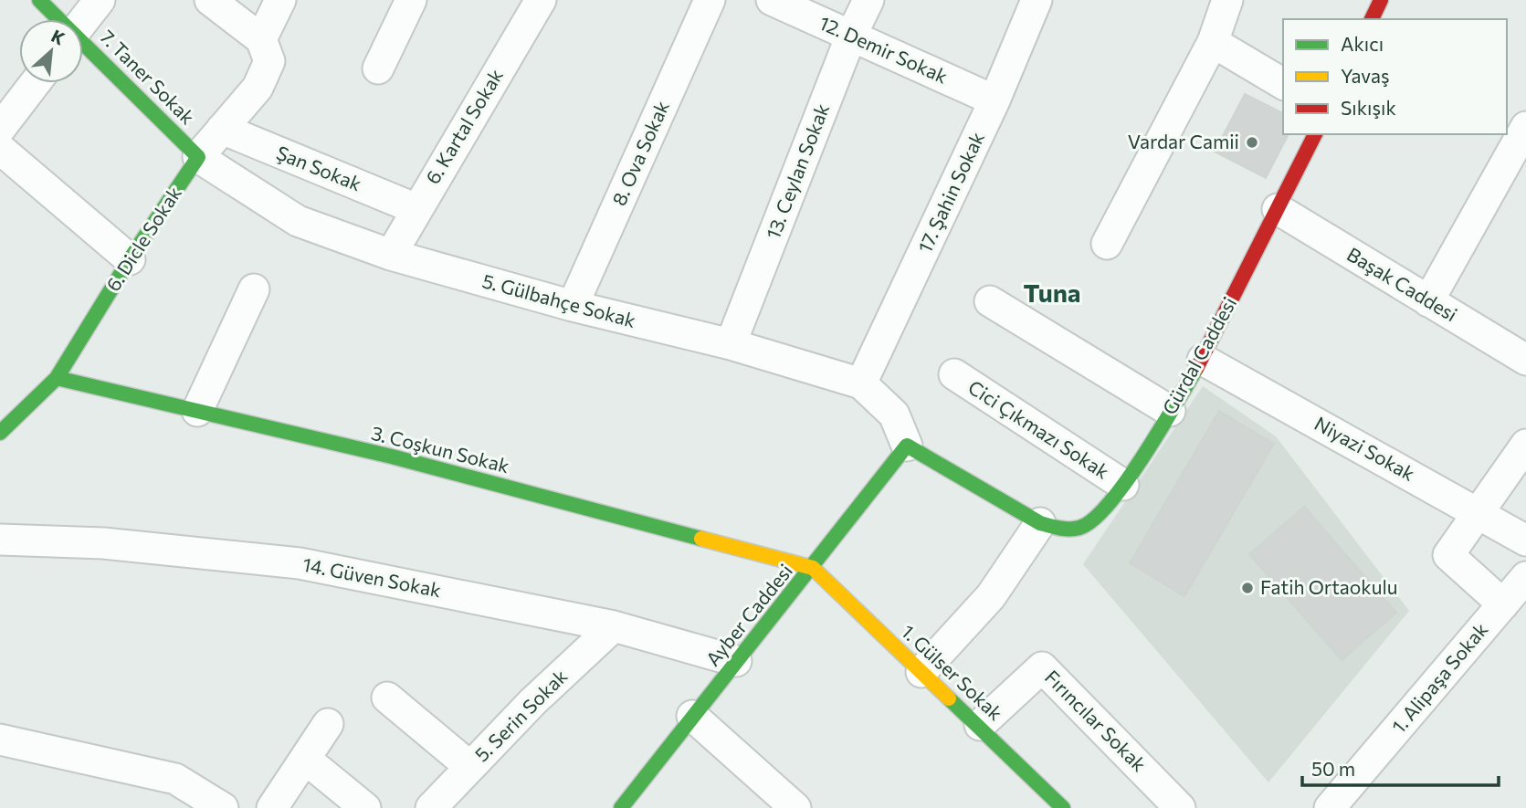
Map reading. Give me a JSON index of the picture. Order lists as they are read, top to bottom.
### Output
{
  "streets": {
    "street": [
      "12. Demir Sokak",
      "7. Taner Sokak",
      "6. Kartal Sokak",
      "8. Ova Sokak",
      "Şan Sokak",
      "13. Ceylan Sokak",
      "17. Şahin Sokak",
      "6. Dicle Sokak",
      "Başak Caddesi",
      "5. Gülbahçe Sokak",
      "Gürdal Caddesi",
      "Cici Çıkmazı Sokak",
      "Niyazi Sokak",
      "3. Coşkun Sokak",
      "14. Güven Sokak",
      "Ayber Caddesi",
      "1. Gülser Sokak",
      "1. Alipaşa Sokak",
      "5. Serin Sokak",
      "Fırıncılar Sokak"
    ]
  },
  "crossings": [
    ["12. Demir Sokak", "13. Ceylan Sokak"],
    ["12. Demir Sokak", "17. Şahin Sokak"],
    ["7. Taner Sokak", "6. Dicle Sokak"],
    ["7. Taner Sokak", "5. Gülbahçe Sokak"],
    ["6. Kartal Sokak", "Şan Sokak"],
    ["6. Kartal Sokak", "5. Gülbahçe Sokak"],
    ["8. Ova Sokak", "5. Gülbahçe Sokak"],
    ["Şan Sokak", "6. Dicle Sokak"],
    ["13. Ceylan Sokak", "5. Gülbahçe Sokak"],
    ["17. Şahin Sokak", "5. Gülbahçe Sokak"],
    ["6. Dicle Sokak", "5. Gülbahçe Sokak"],
    ["6. Dicle Sokak", "3. Coşkun Sokak"],
    ["Başak Caddesi", "Gürdal Caddesi"],
    ["5. Gülbahçe Sokak", "Gürdal Caddesi"],
    ["5. Gülbahçe Sokak", "Ayber Caddesi"],
    ["Gürdal Caddesi", "Cici Çıkmazı Sokak"],
    ["Gürdal Caddesi", "Niyazi Sokak"],
    ["Gürdal Caddesi", "Ayber Caddesi"],
    ["3. Coşkun Sokak", "Ayber Caddesi"],
    ["3. Coşkun Sokak", "1. Gülser Sokak"],
    ["14. Güven Sokak", "Ayber Caddesi"],
    ["14. Güven Sokak", "5. Serin Sokak"],
    ["Ayber Caddesi", "1. Gülser Sokak"],
    ["1. Gülser Sokak", "Fırıncılar Sokak"]
  ],
  "districts": ["Tuna"],
  "places": ["Vardar Camii", "Fatih Ortaokulu"],
  "legend": ["Akıcı", "Yavaş", "Sıkışık"],
  "scale_bar": "50 m",
  "north": "top right"
}
